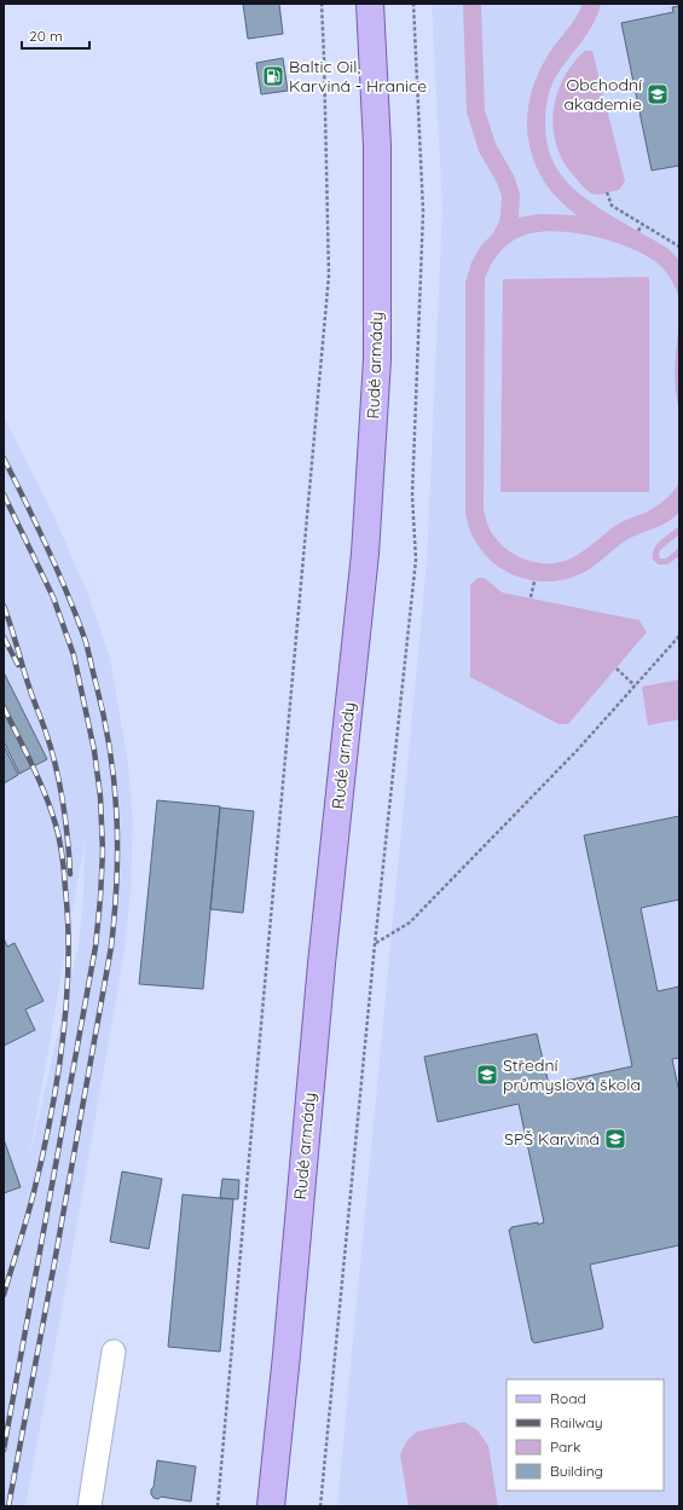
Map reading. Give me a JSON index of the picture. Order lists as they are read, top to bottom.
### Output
{
  "streets": {
    "main road": ["Rudé armády"]
  },
  "places": {
    "fuel station": ["Baltic Oil, Karviná - Hranice"],
    "school or university": ["Obchodní akademie", "Střední průmyslová škola", "SPŠ Karviná"]
  },
  "legend": [
    "Road",
    "Railway",
    "Park",
    "Building"
  ],
  "scale_bar": "20 m"
}
